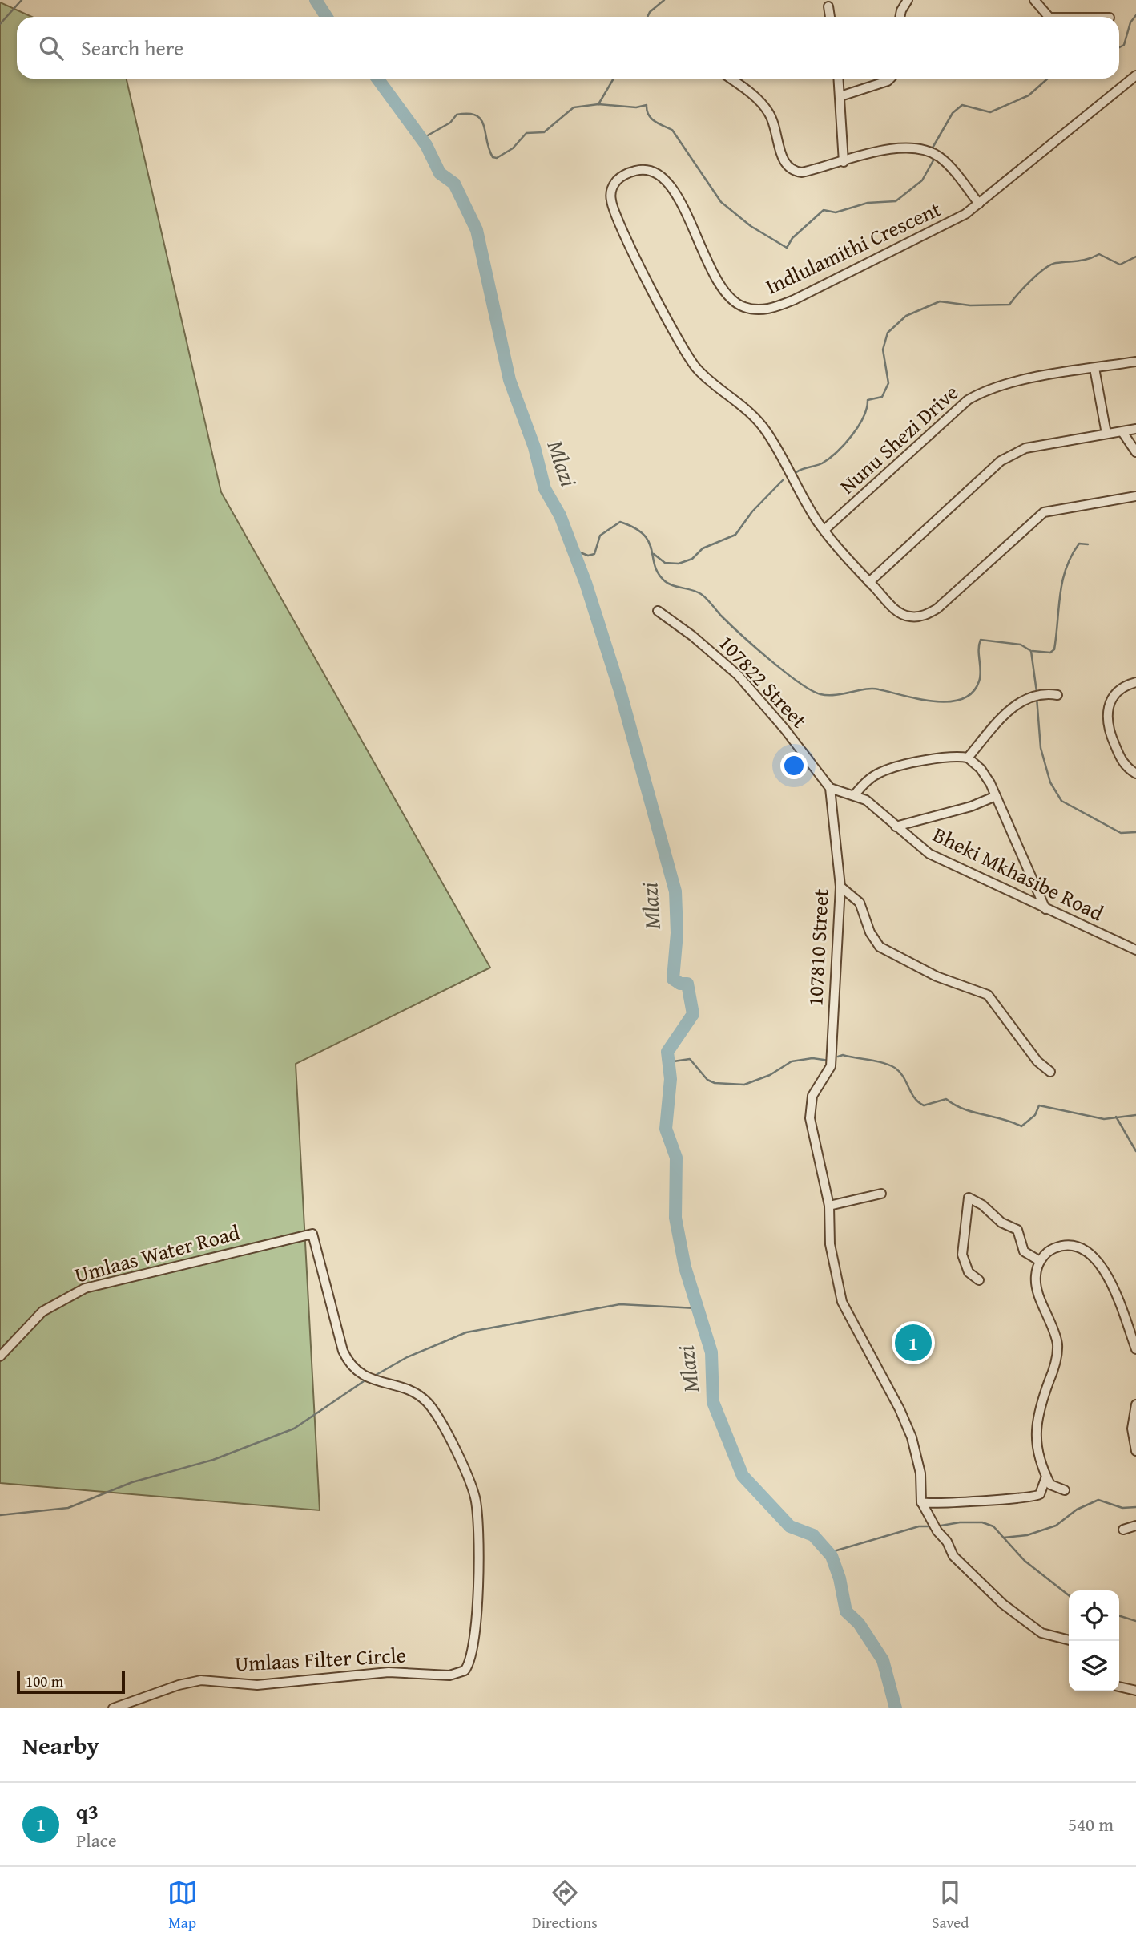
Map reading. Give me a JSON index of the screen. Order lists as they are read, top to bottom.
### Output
{
  "streets": {
    "street": [
      "Indlulamithi Crescent",
      "Nunu Shezi Drive",
      "107822 Street",
      "Bheki Mkhasibe Road",
      "107810 Street",
      "Umlaas Water Road",
      "Umlaas Filter Circle"
    ]
  },
  "crossings": [
    ["Indlulamithi Crescent", "Nunu Shezi Drive"],
    ["107822 Street", "107810 Street"],
    ["Umlaas Water Road", "Umlaas Filter Circle"]
  ],
  "water": ["Mlazi"],
  "scale_bar": "100 m",
  "page": {
    "search": "Search here",
    "pins": "1",
    "scale": "100 m",
    "heading": "Nearby",
    "list": [
      {
        "mark": "1",
        "name": "q3",
        "note": "Place",
        "value": "540 m"
      }
    ],
    "nav": ["Map", "Directions", "Saved"]
  }
}
